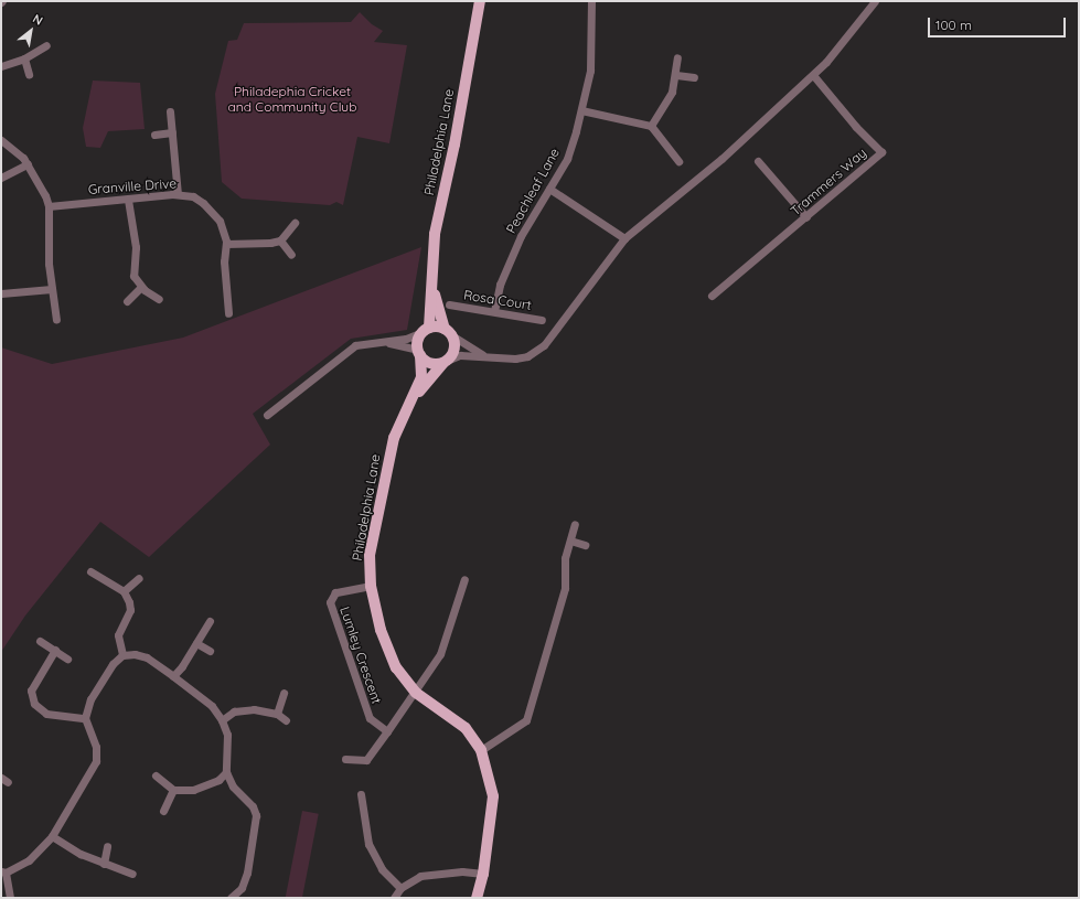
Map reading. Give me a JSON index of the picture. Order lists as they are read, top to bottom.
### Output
{
  "streets": {
    "main road": ["Philadelphia Lane"],
    "street": [
      "Trammers Way",
      "Granville Drive",
      "Peachleaf Lane",
      "Rosa Court",
      "Lumley Crescent"
    ]
  },
  "crossings": [
    ["Philadelphia Lane", "Lumley Crescent"],
    ["Peachleaf Lane", "Rosa Court"]
  ],
  "parks": ["Philadephia Cricket and Community Club"],
  "scale_bar": "100 m",
  "north": "top right"
}
